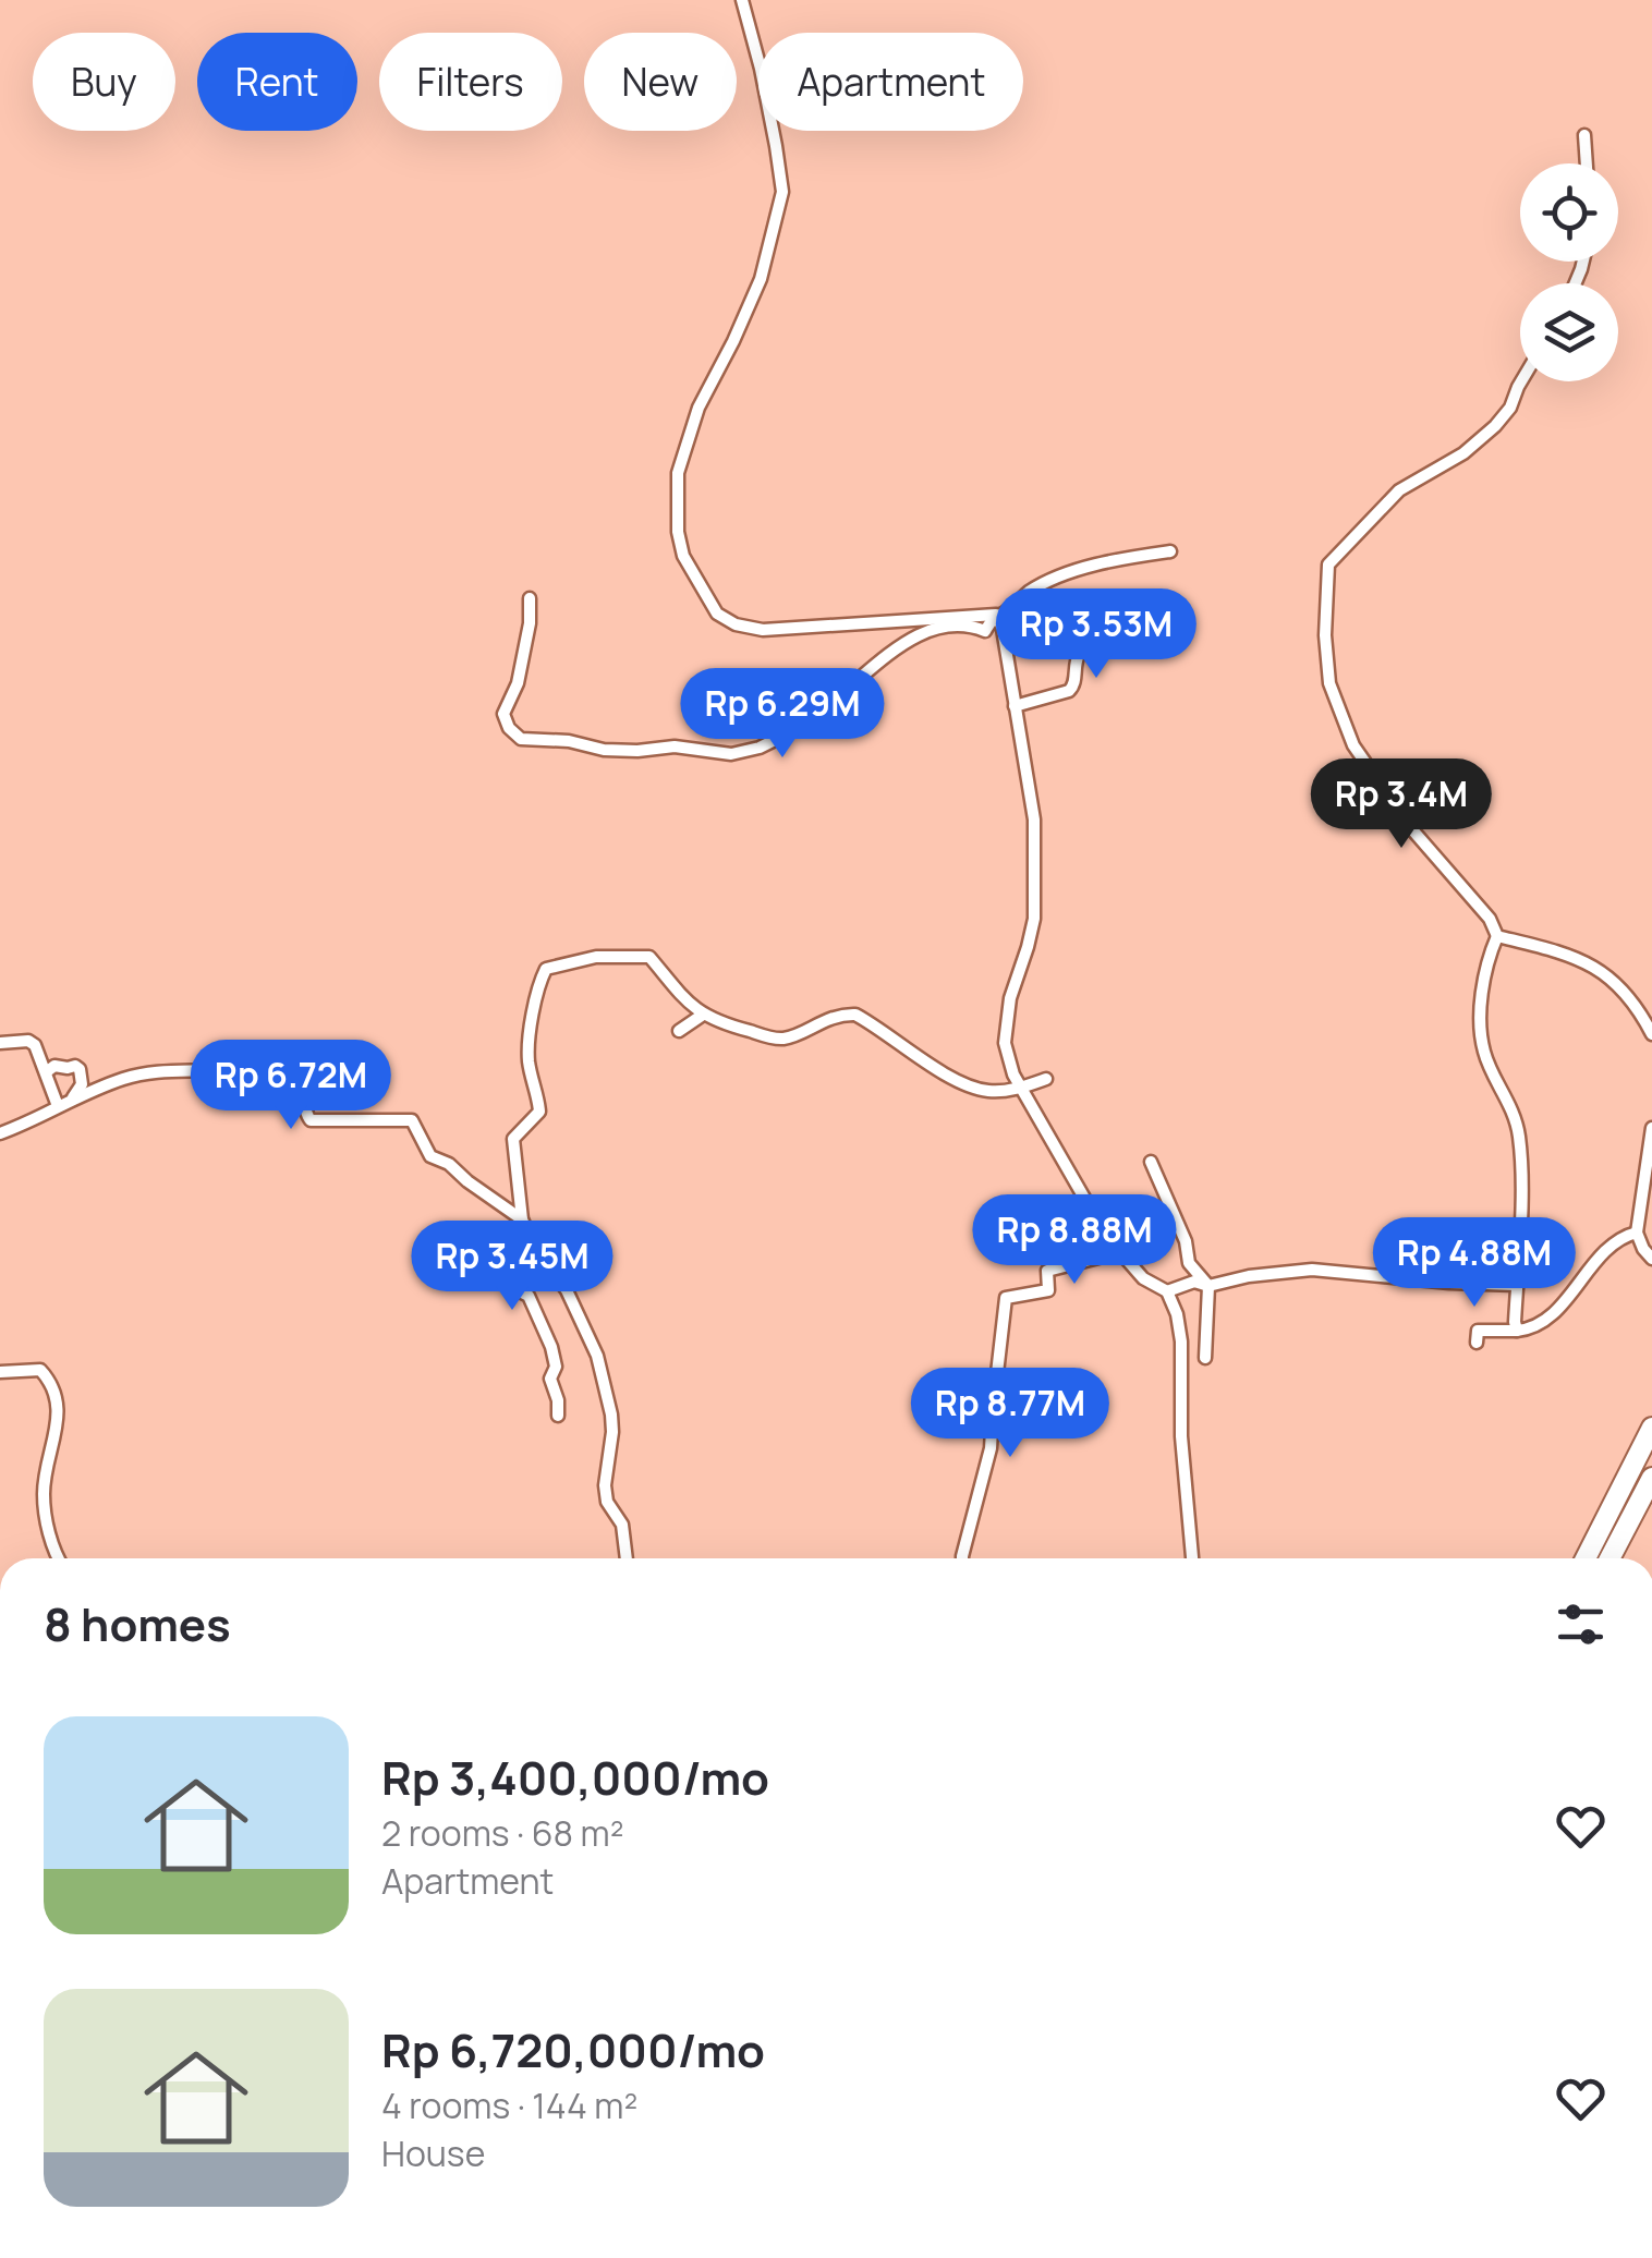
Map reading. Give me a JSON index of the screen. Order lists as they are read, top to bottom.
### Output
{
  "page": {
    "chip": [
      "Buy",
      "Rent",
      "Filters",
      "New",
      "Apartment"
    ],
    "price": [
      "Rp 3.53M",
      "Rp 6.29M",
      "Rp 3.4M",
      "Rp 6.72M",
      "Rp 8.88M",
      "Rp 4.88M",
      "Rp 3.45M",
      "Rp 8.77M"
    ],
    "heading": "8 homes",
    "list": [
      {
        "name": "Rp 3,400,000/mo",
        "note": "2 rooms · 68 m² · Apartment"
      },
      {
        "name": "Rp 6,720,000/mo",
        "note": "4 rooms · 144 m² · House"
      }
    ]
  }
}
